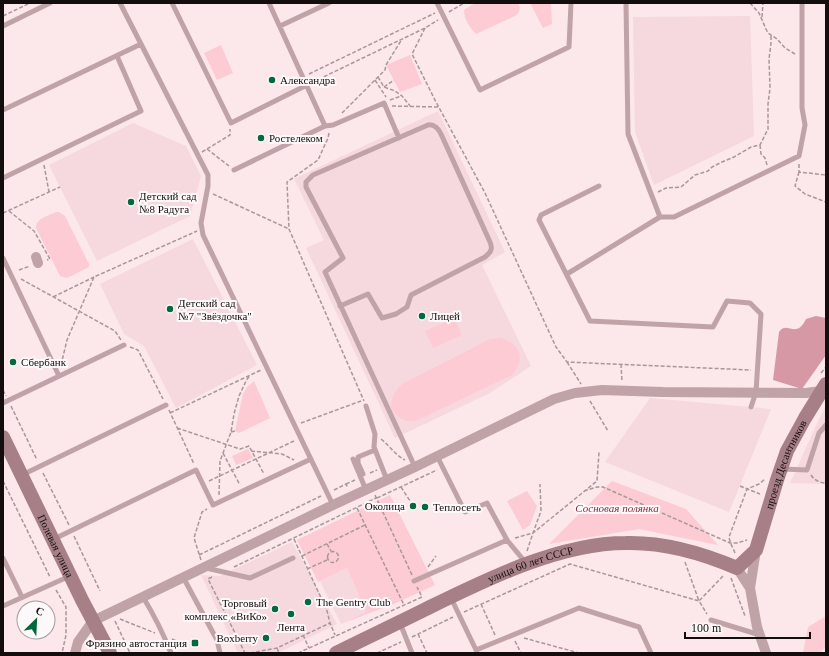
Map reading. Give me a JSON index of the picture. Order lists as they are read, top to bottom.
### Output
{
  "streets": {
    "street": ["проезд Десантников", "Полевая улица", "улица 60 лет СССР"]
  },
  "parks": ["Сосновая полянка"],
  "places": {
    "other": [
      "Александра",
      "Ростелеком",
      "Детский сад №8 Радуга",
      "Детский сад №7 \"Звёздочка\"",
      "Лицей",
      "Сбербанк",
      "Околица",
      "Теплосеть",
      "The Gentry Club",
      "Торговый комплекс «ВиКо»",
      "Лента",
      "Boxberry"
    ],
    "transit": ["Фрязино автостанция"]
  },
  "scale_bar": "100 m",
  "north": "top right"
}
